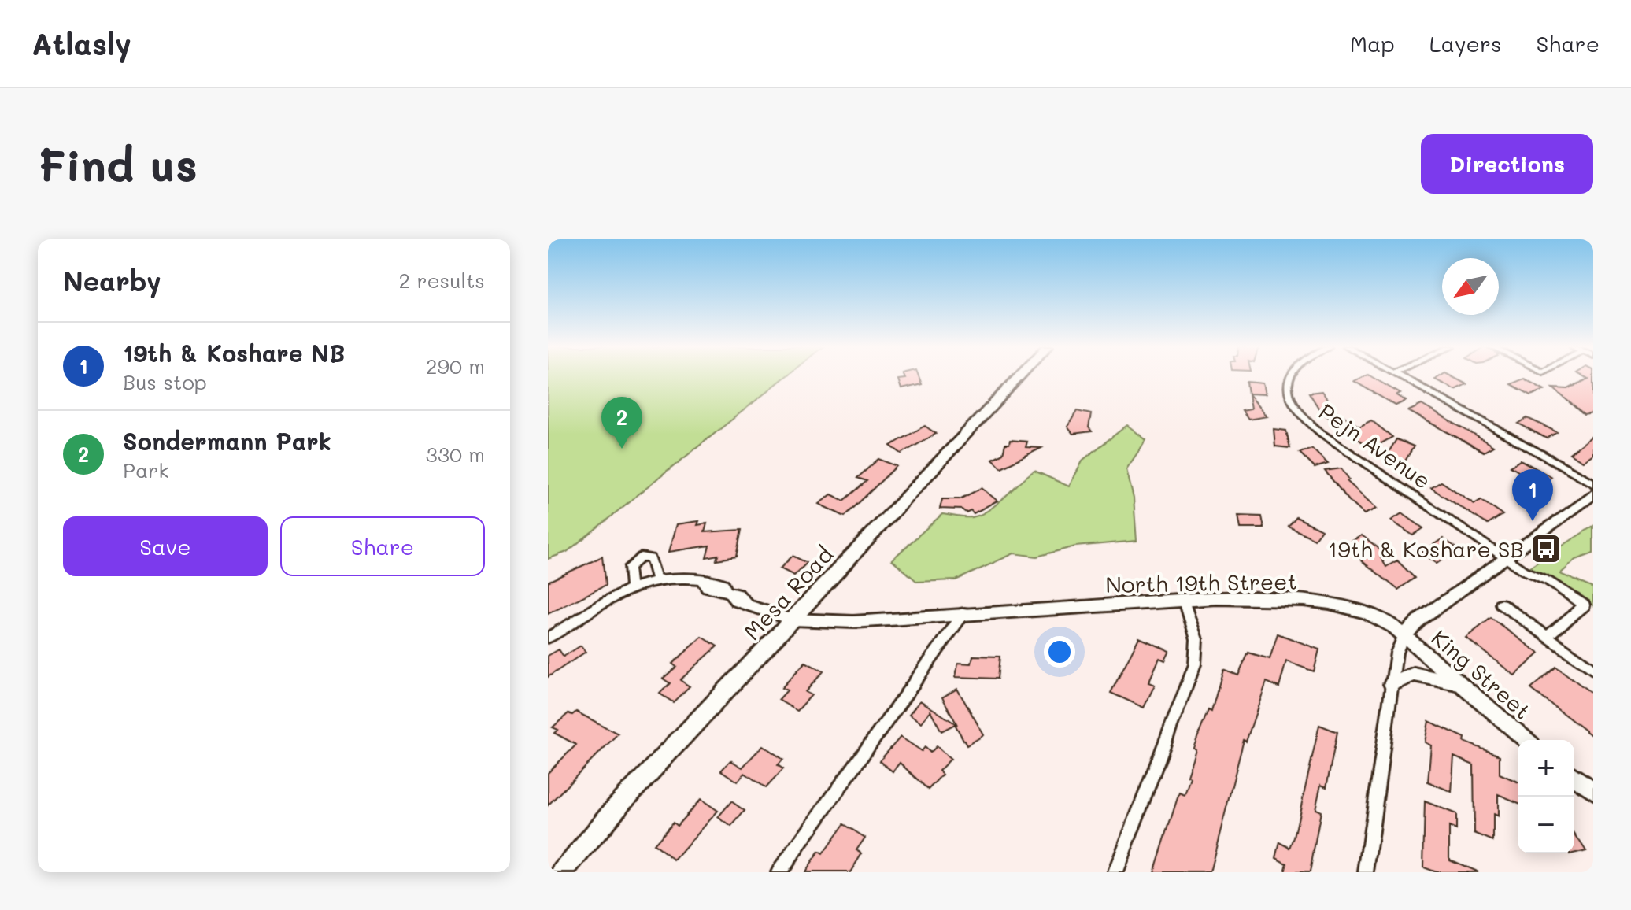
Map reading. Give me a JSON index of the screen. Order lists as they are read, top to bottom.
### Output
{
  "streets": {
    "main road": ["Mesa Road"],
    "street": ["Pejn Avenue", "North 19th Street", "King Street"]
  },
  "crossings": [
    ["North 19th Street", "Mesa Road"],
    ["North 19th Street", "King Street"]
  ],
  "places": {
    "bus stop": ["19th & Koshare SB"]
  },
  "north": "bottom left",
  "page": {
    "header": "Atlasly",
    "nav": ["Map", "Layers", "Share"],
    "buttons": [
      "Directions",
      ["Save", "Share"]
    ],
    "title": "Find us",
    "heading": ["Nearby", "2 results"],
    "list": [
      {
        "mark": "1",
        "name": "19th & Koshare NB",
        "note": "Bus stop",
        "value": "290 m"
      },
      {
        "mark": "2",
        "name": "Sondermann Park",
        "note": "Park",
        "value": "330 m"
      }
    ],
    "pins": ["2", "1"],
    "map_buttons": ["+", "−"]
  }
}
